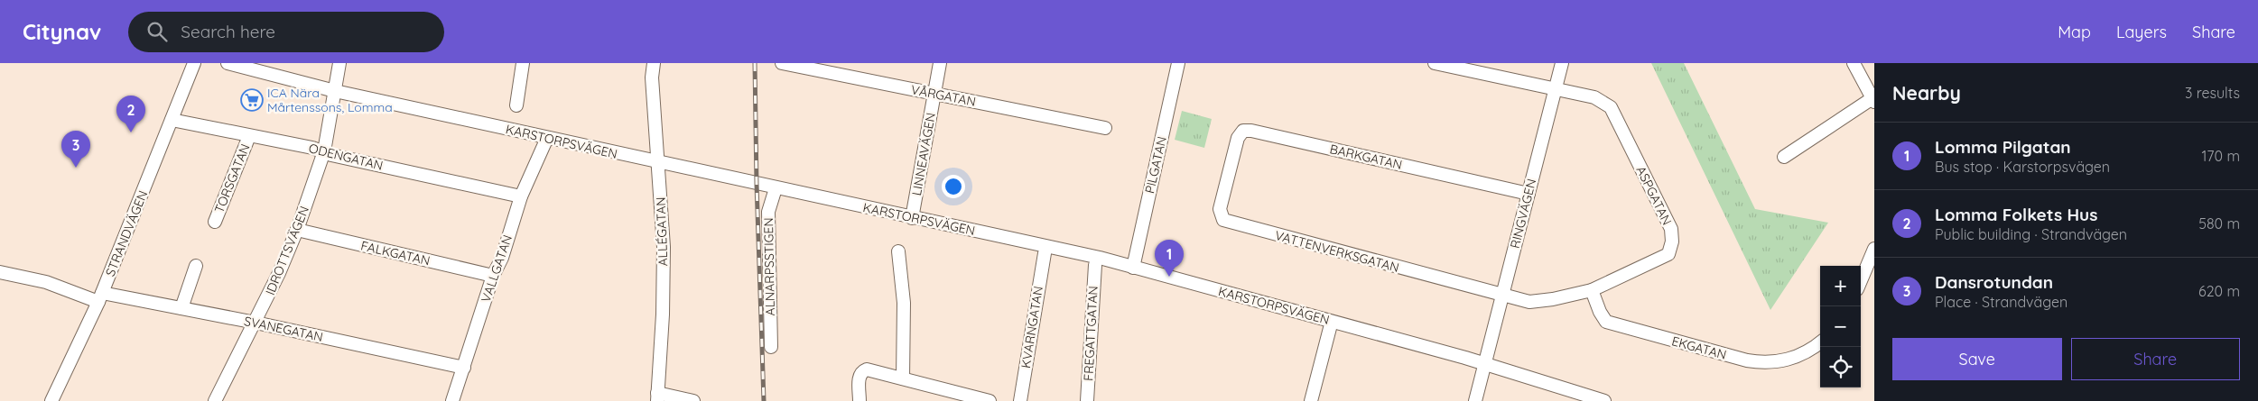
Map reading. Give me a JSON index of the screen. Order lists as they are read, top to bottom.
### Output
{
  "streets": {
    "street": [
      "VÅRGATAN",
      "KARSTORPSVÄGEN",
      "LINNEAVÄGEN",
      "ODENGATAN",
      "BARKGATAN",
      "PILGATAN",
      "TORSGATAN",
      "ASPGATAN",
      "RINGVÄGEN",
      "ALLÉGATAN",
      "STRANDVÄGEN",
      "IDROTTSVÄGEN",
      "VATTENVERKSGATAN",
      "FALKGATAN",
      "ALNARPSSTIGEN",
      "VALLGATAN",
      "KVARNGATAN",
      "SVANEGATAN",
      "FREGATTGATAN",
      "EKGATAN"
    ]
  },
  "crossings": [
    ["VÅRGATAN", "LINNEAVÄGEN"],
    ["KARSTORPSVÄGEN", "LINNEAVÄGEN"],
    ["KARSTORPSVÄGEN", "PILGATAN"],
    ["KARSTORPSVÄGEN", "RINGVÄGEN"],
    ["KARSTORPSVÄGEN", "ALLÉGATAN"],
    ["KARSTORPSVÄGEN", "IDROTTSVÄGEN"],
    ["KARSTORPSVÄGEN", "ALNARPSSTIGEN"],
    ["KARSTORPSVÄGEN", "VALLGATAN"],
    ["ODENGATAN", "TORSGATAN"],
    ["ODENGATAN", "STRANDVÄGEN"],
    ["ODENGATAN", "IDROTTSVÄGEN"],
    ["ODENGATAN", "VALLGATAN"],
    ["BARKGATAN", "RINGVÄGEN"],
    ["BARKGATAN", "VATTENVERKSGATAN"],
    ["ASPGATAN", "RINGVÄGEN"],
    ["ASPGATAN", "VATTENVERKSGATAN"],
    ["ASPGATAN", "EKGATAN"],
    ["RINGVÄGEN", "VATTENVERKSGATAN"],
    ["STRANDVÄGEN", "SVANEGATAN"],
    ["IDROTTSVÄGEN", "FALKGATAN"],
    ["IDROTTSVÄGEN", "SVANEGATAN"],
    ["FALKGATAN", "VALLGATAN"],
    ["VALLGATAN", "SVANEGATAN"]
  ],
  "places": {
    "supermarket": ["ICA Nära Mårtenssons, Lomma"]
  },
  "page": {
    "header": "Citynav",
    "search": "Search here",
    "nav": ["Map", "Layers", "Share"],
    "heading": ["Nearby", "3 results"],
    "pins": ["2", "3", "1"],
    "list": [
      {
        "mark": "1",
        "name": "Lomma Pilgatan",
        "note": "Bus stop · Karstorpsvägen",
        "value": "170 m"
      },
      {
        "mark": "2",
        "name": "Lomma Folkets Hus",
        "note": "Public building · Strandvägen",
        "value": "580 m"
      },
      {
        "mark": "3",
        "name": "Dansrotundan",
        "note": "Place · Strandvägen",
        "value": "620 m"
      }
    ],
    "map_buttons": ["+", "−"],
    "buttons": ["Save", "Share"]
  }
}
